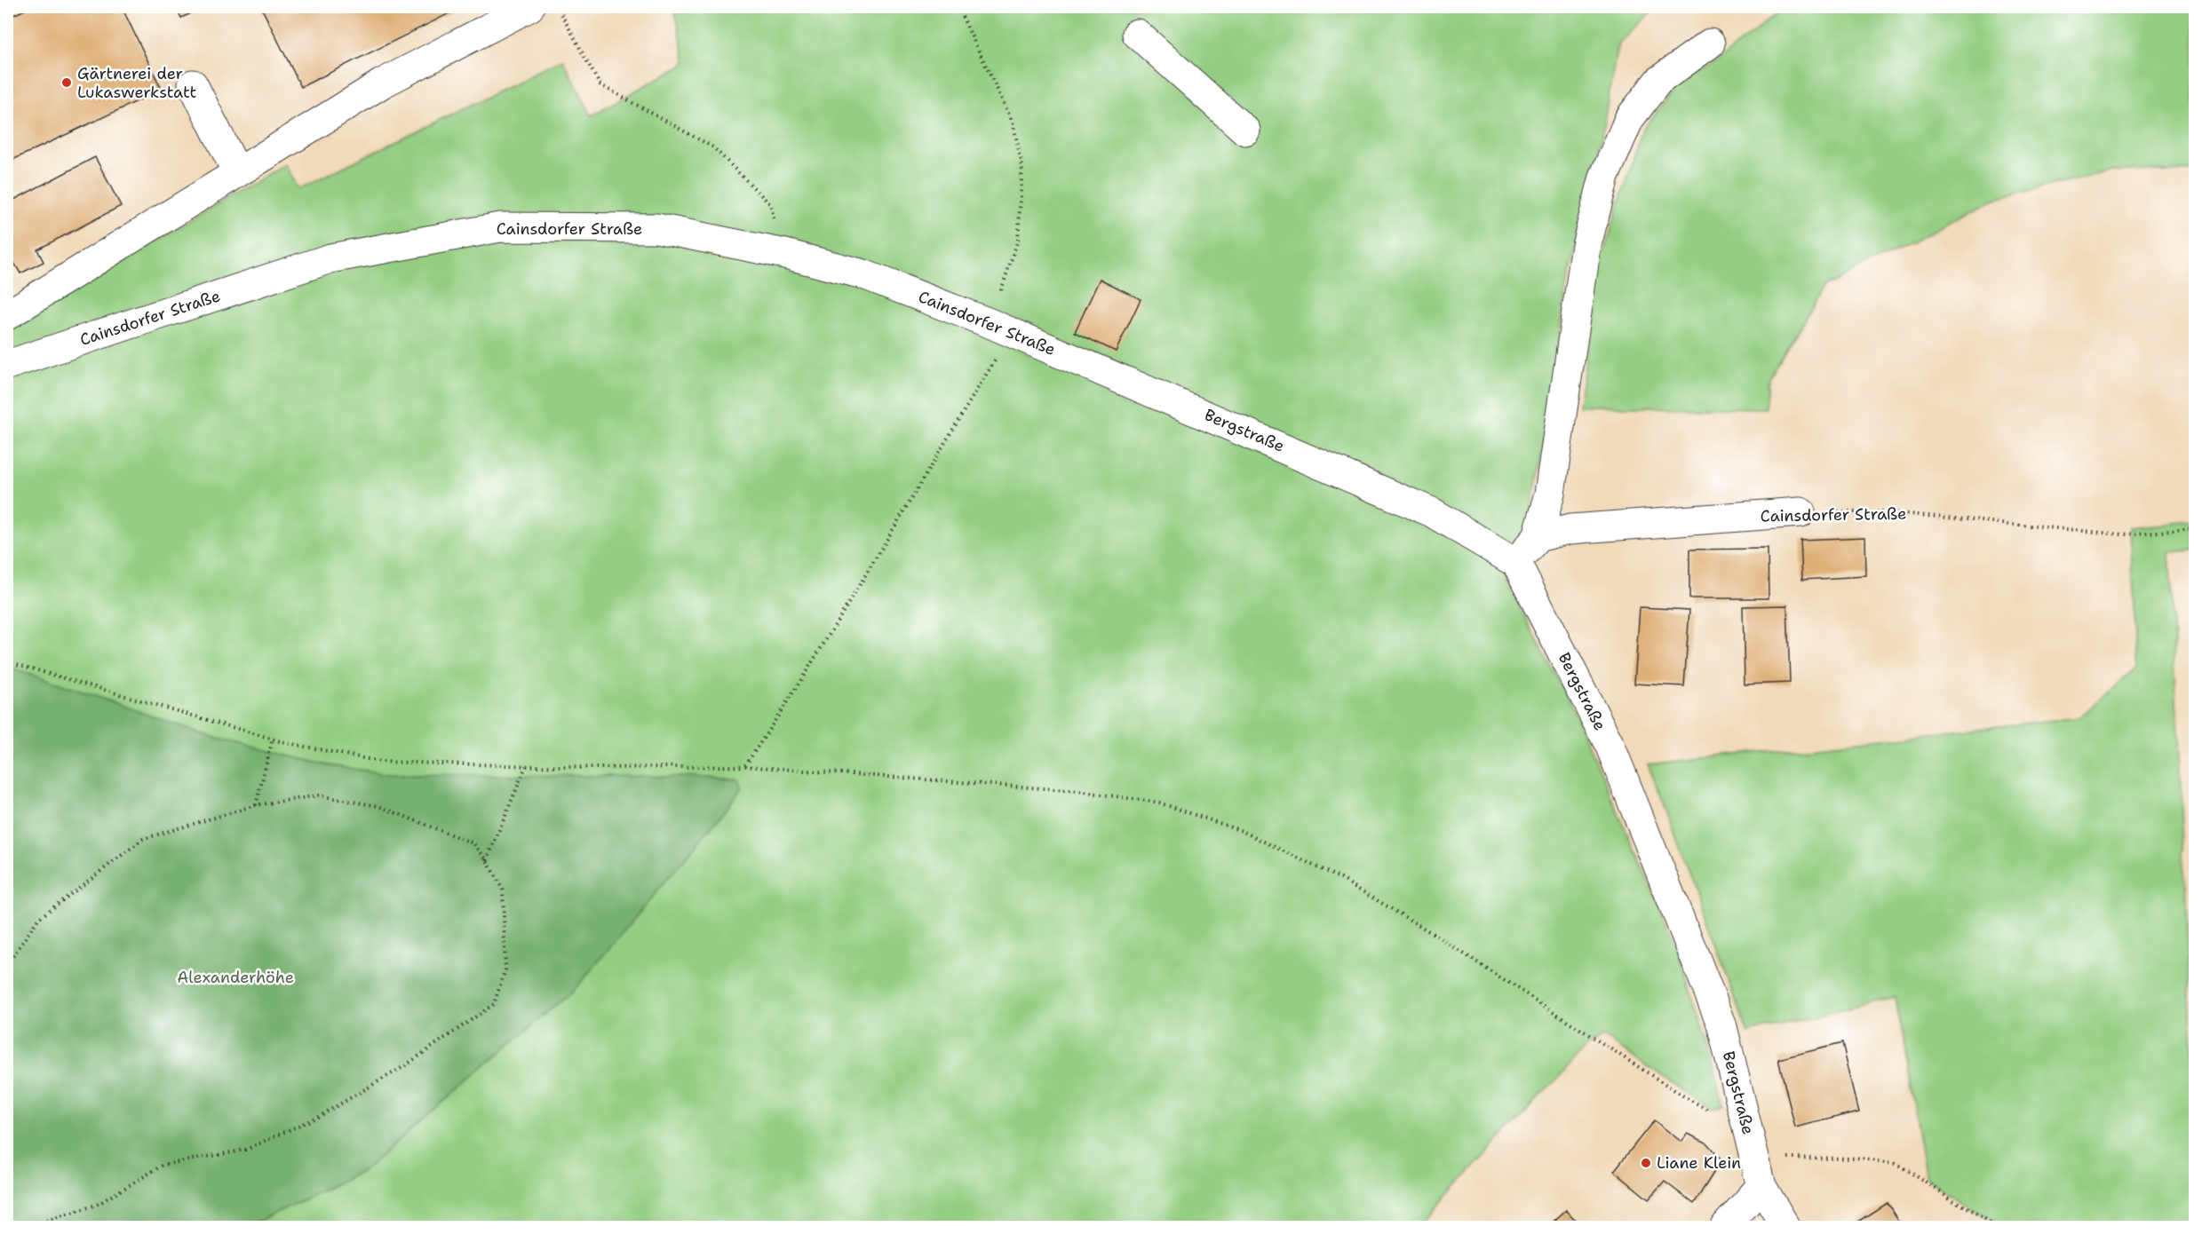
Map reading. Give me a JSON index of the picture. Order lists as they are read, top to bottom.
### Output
{
  "streets": {
    "street": ["Cainsdorfer Straße", "Bergstraße"]
  },
  "crossings": [
    ["Cainsdorfer Straße", "Bergstraße"]
  ],
  "parks": ["Alexanderhöhe"],
  "places": ["Gärtnerei der Lukaswerkstatt", "Liane Klein"]
}
